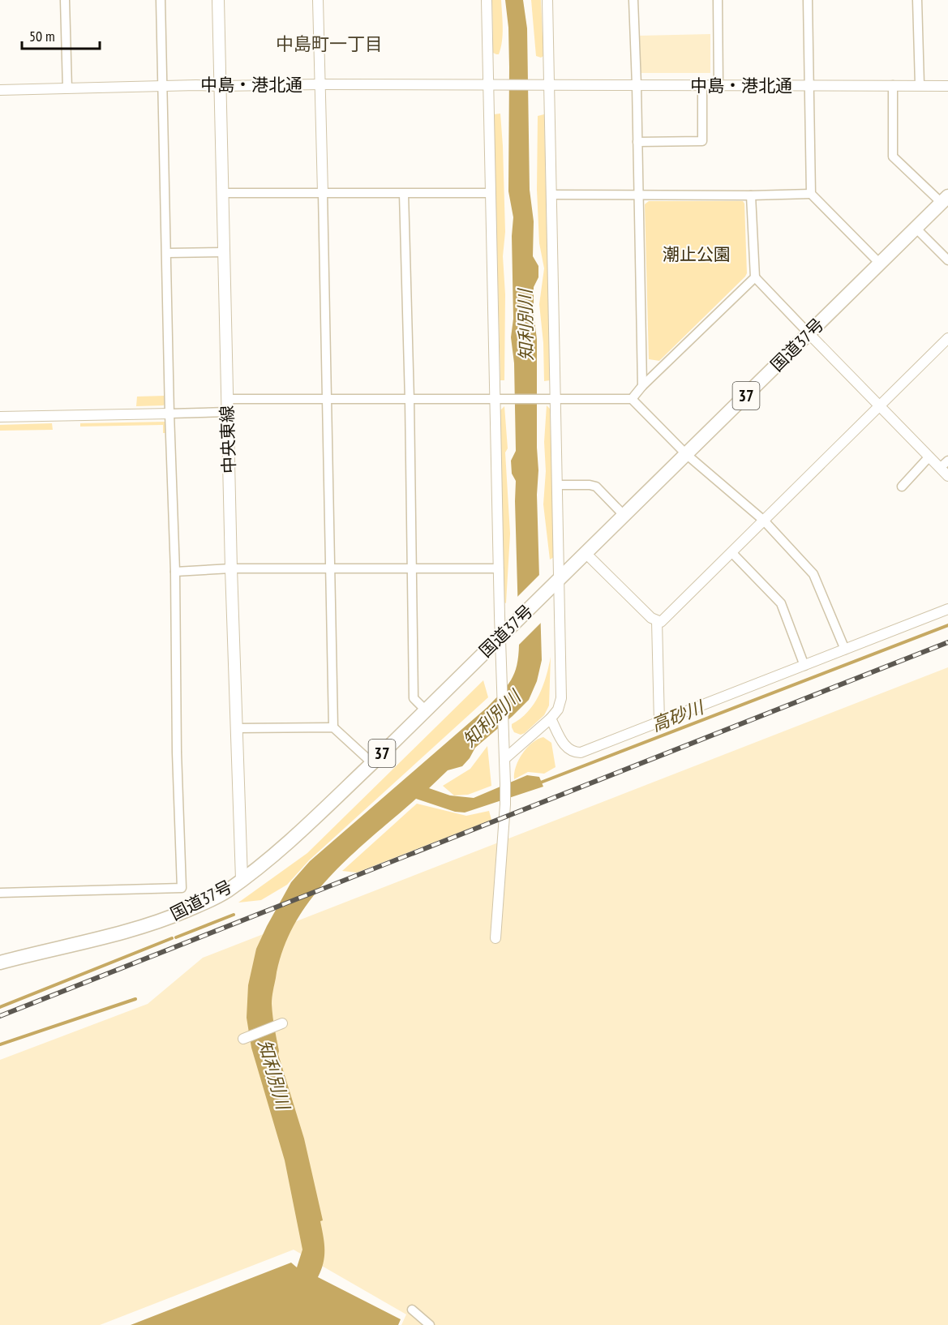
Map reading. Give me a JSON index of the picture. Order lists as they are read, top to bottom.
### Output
{
  "streets": {
    "highway": ["国道37号", "37"],
    "main road": ["中央東線"],
    "street": ["中島・港北通"]
  },
  "crossings": [
    ["中島・港北通", "中央東線"],
    ["国道37号", "中央東線"]
  ],
  "districts": ["中島町一丁目"],
  "water": ["知利別川", "高砂川"],
  "parks": ["潮止公園"],
  "scale_bar": "50 m"
}
